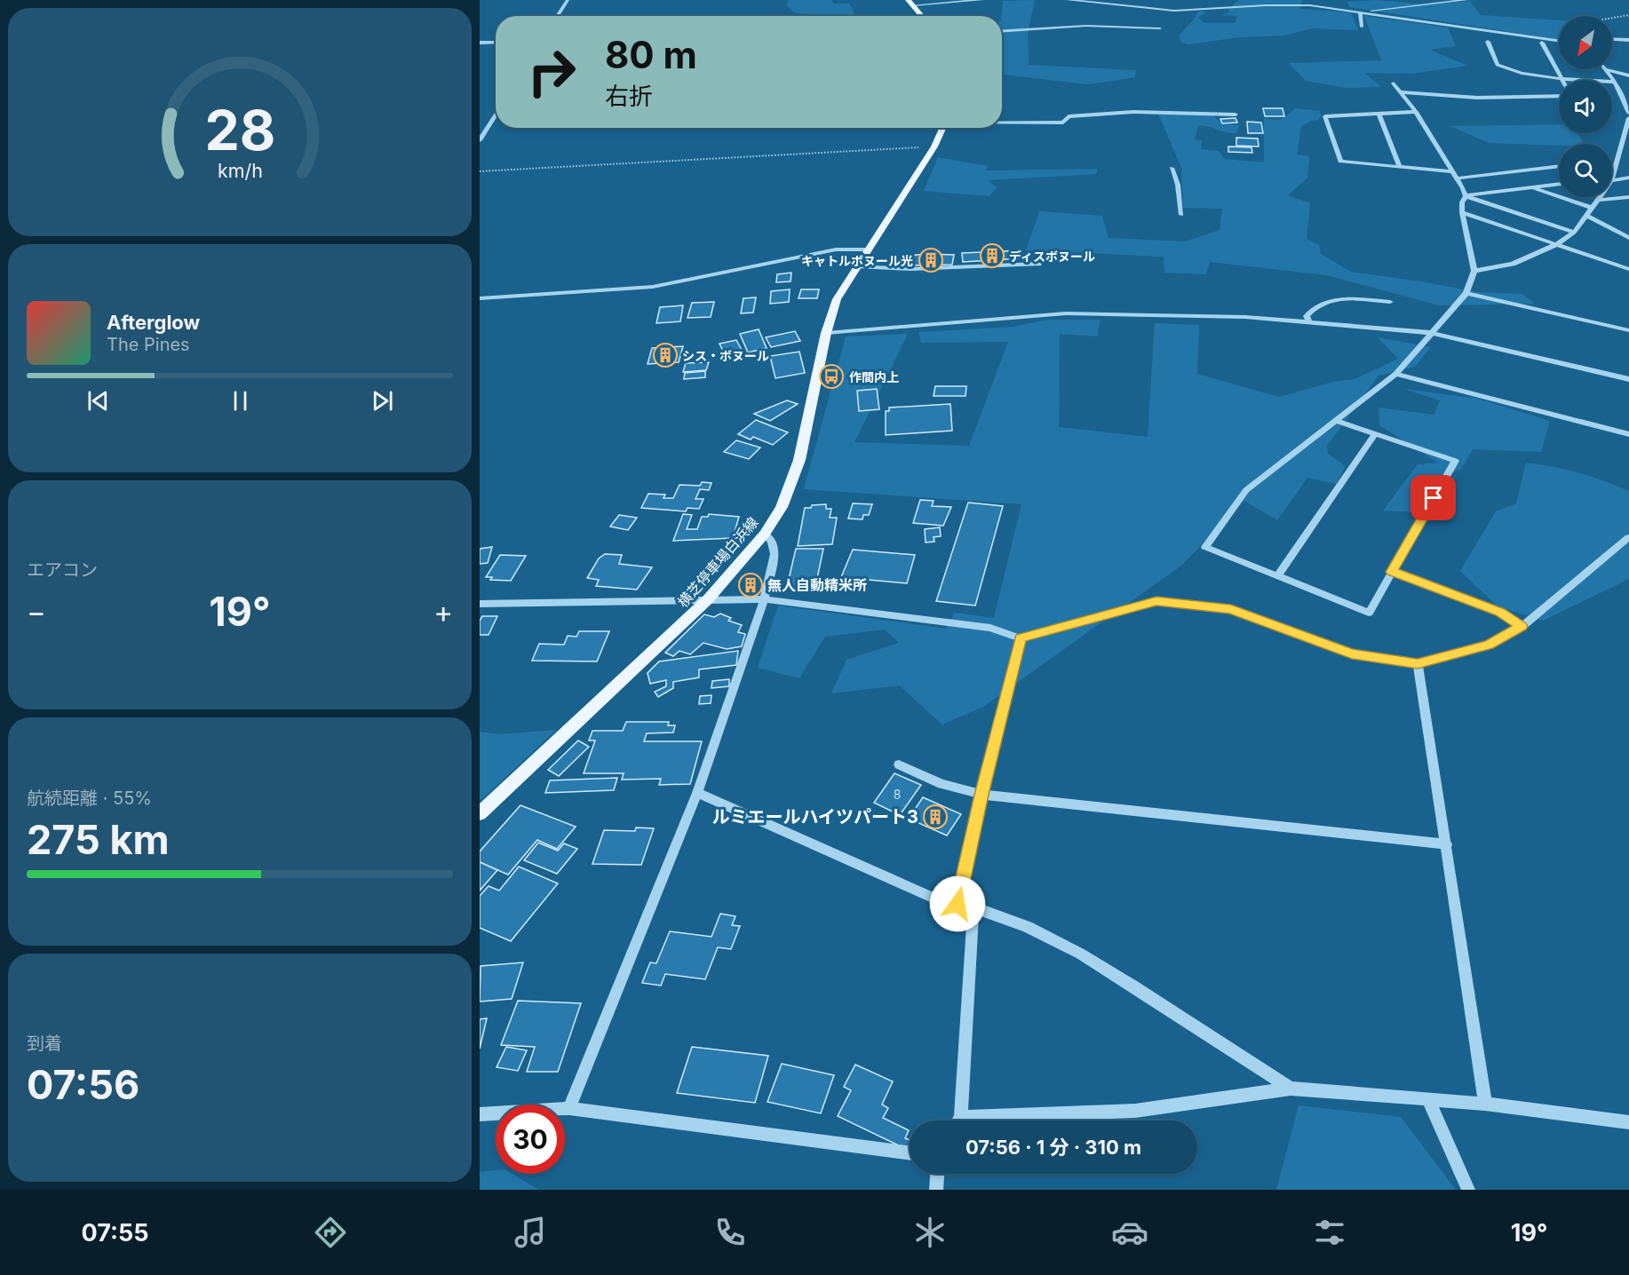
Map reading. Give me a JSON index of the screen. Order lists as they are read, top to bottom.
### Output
{
  "streets": {
    "main road": ["横芝停車場白浜線"]
  },
  "places": {
    "building": [
      "ディスボヌール",
      "キャトルボヌール光",
      "シス・ボヌール",
      "無人自動精米所",
      "ルミエールハイツパート3"
    ],
    "bus stop": ["作間内上"]
  },
  "house_numbers": ["8"],
  "north": "bottom left",
  "page": {
    "turn": ["80 m", "右折"],
    "song": ["Afterglow", "The Pines"],
    "tile": [
      "エアコン",
      ["航続距離 · 55%", "275 km"],
      ["到着", "07:56"]
    ],
    "heat": ["−", "19°", "+"],
    "limit": "30",
    "trip": "07:56 · 1 分 · 310 m",
    "tabs": ["07:55", "19°"],
    "gauge": ["28", "km/h"]
  }
}
